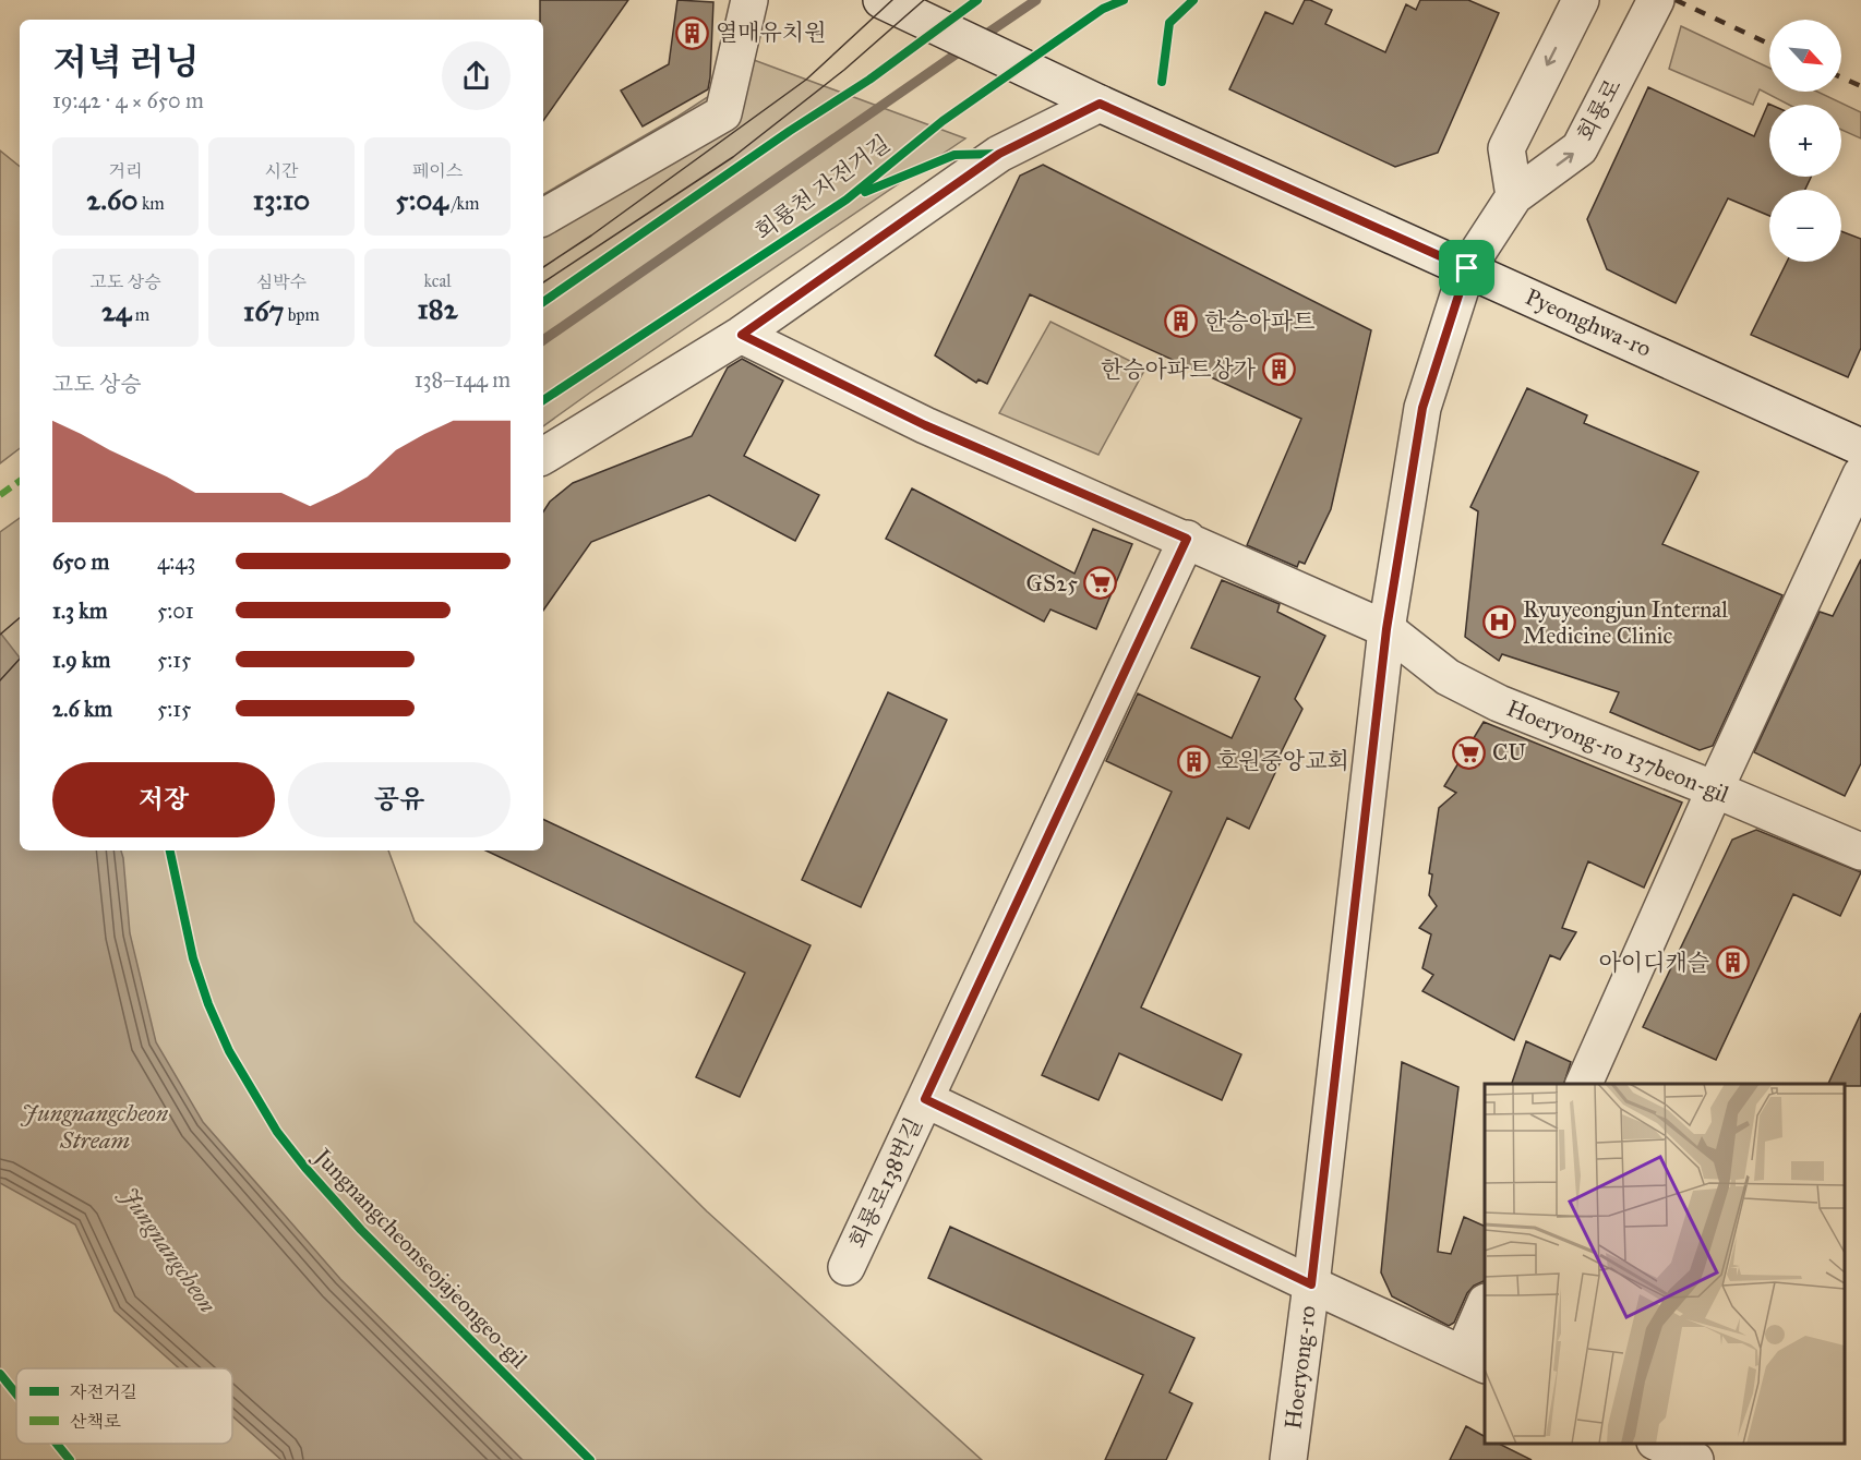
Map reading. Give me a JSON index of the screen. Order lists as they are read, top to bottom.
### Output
{
  "streets": {
    "street": [
      "회룡로",
      "Pyeonghwa-ro",
      "Hoeryong-ro 137beon-gil",
      "회룡로138번길",
      "Hoeryong-ro"
    ],
    "cycle path": ["회룡천 자전거길", "Jungnangcheonseojajeongeo-gil"]
  },
  "crossings": [
    ["회룡로", "Pyeonghwa-ro"],
    ["회룡로", "Hoeryong-ro"],
    ["Pyeonghwa-ro", "Hoeryong-ro"],
    ["Hoeryong-ro 137beon-gil", "회룡로138번길"],
    ["Hoeryong-ro 137beon-gil", "Hoeryong-ro"]
  ],
  "water": ["Jungnangcheon Stream", "Jungnangcheon"],
  "places": {
    "building": [
      "열매유치원",
      "한승아파트",
      "한승아파트상가",
      "호원중앙교회",
      "아이디캐슬"
    ],
    "supermarket": ["GS25", "CU"],
    "hospital": ["Ryuyeongjun Internal Medicine Clinic"]
  },
  "legend": ["자전거길", "산책로"],
  "north": "bottom right",
  "page": {
    "map_buttons": ["+", "−"],
    "heading": ["저녁 러닝", "19:42 · 4 × 650 m"],
    "stats": [
      ["거리", "2.60 km"],
      ["시간", "13:10"],
      ["페이스", "5:04 /km"],
      ["고도 상승", "24 m"],
      ["심박수", "167 bpm"],
      ["kcal", "182"]
    ],
    "chart": ["고도 상승", "138–144 m"],
    "list": [
      {
        "name": "650 m",
        "note": "4:43"
      },
      {
        "name": "1.3 km",
        "note": "5:01"
      },
      {
        "name": "1.9 km",
        "note": "5:15"
      },
      {
        "name": "2.6 km",
        "note": "5:15"
      }
    ],
    "buttons": ["저장", "공유"]
  }
}
